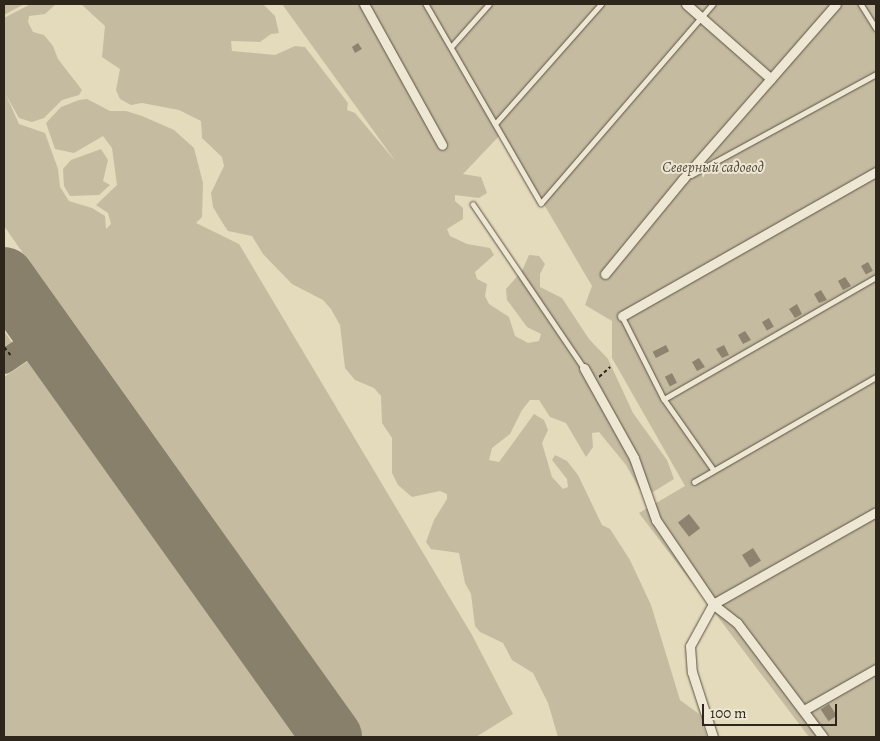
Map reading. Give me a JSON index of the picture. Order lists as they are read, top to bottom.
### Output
{
  "parks": ["Северный садовод"],
  "scale_bar": "100 m"
}
